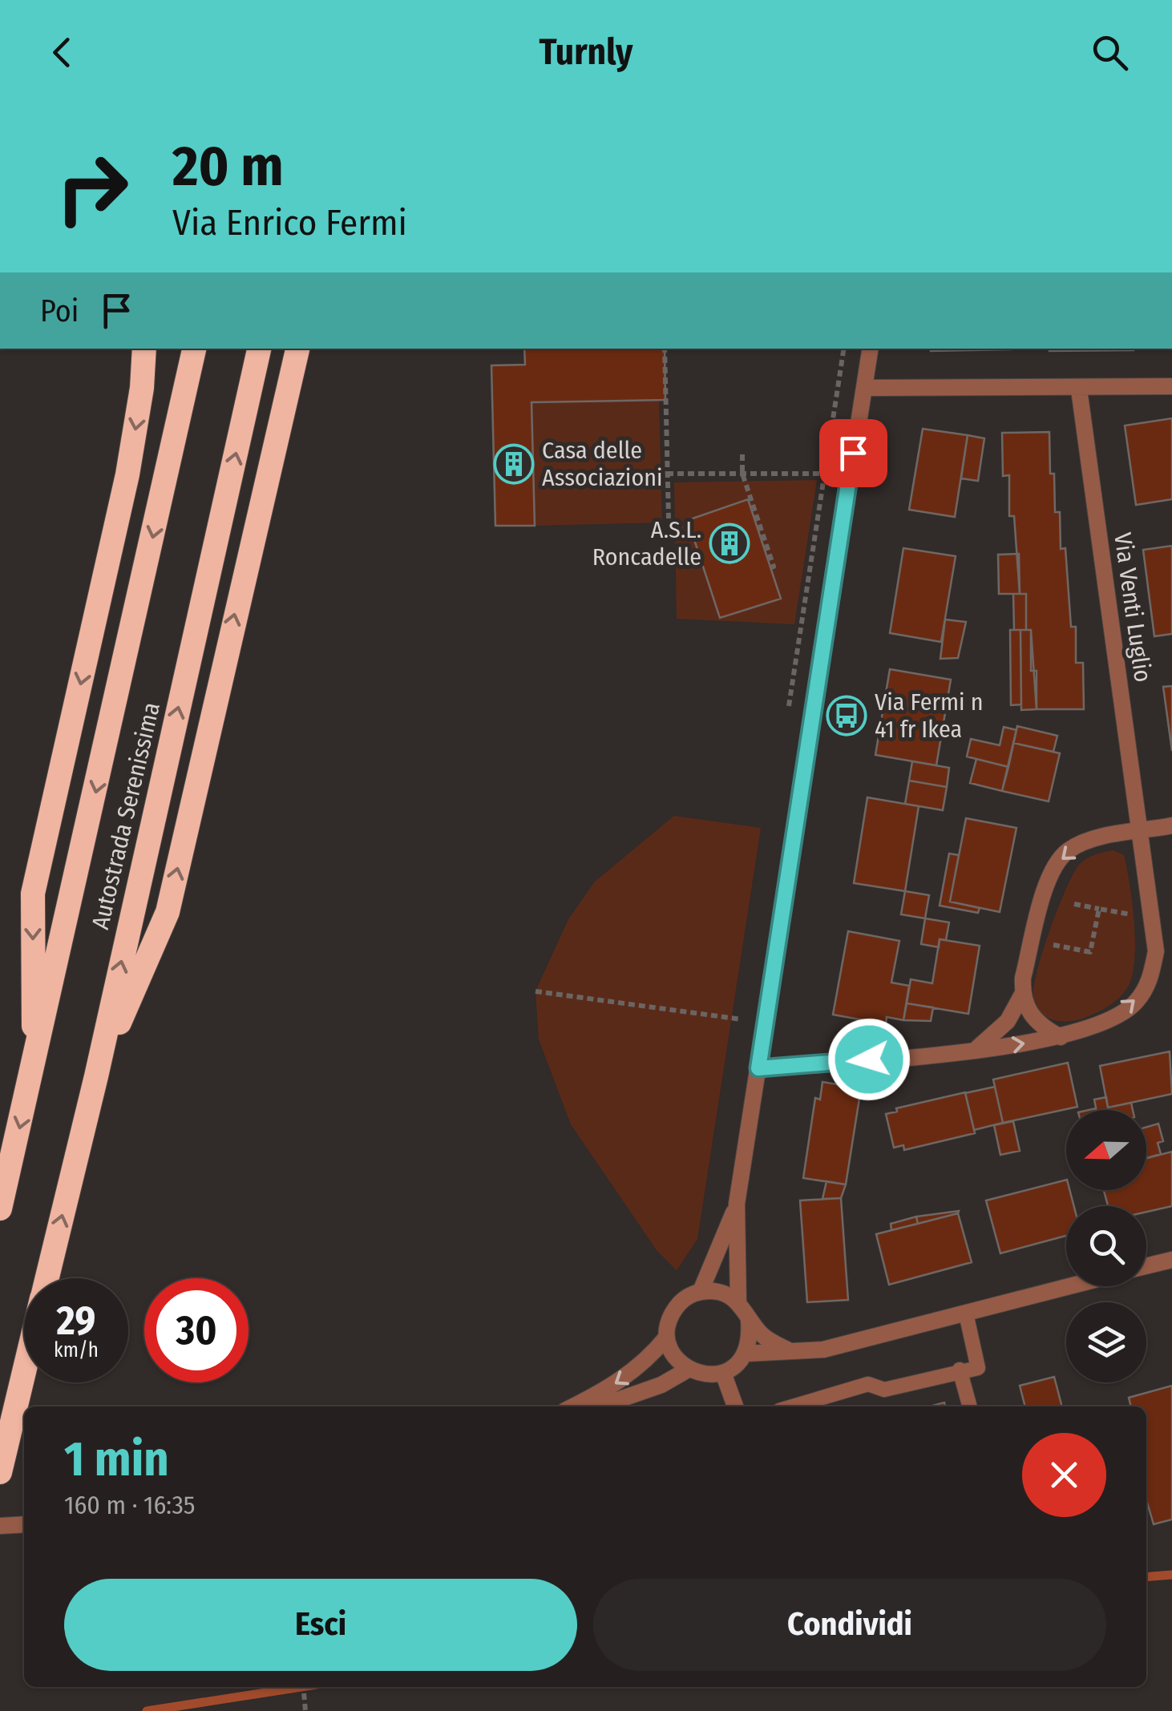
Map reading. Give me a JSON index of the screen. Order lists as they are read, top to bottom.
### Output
{
  "streets": {
    "highway": ["Autostrada Serenissima"],
    "street": ["Via Venti Luglio"]
  },
  "places": {
    "building": ["Casa delle Associazioni", "A.S.L. Roncadelle"],
    "bus stop": ["Via Fermi n 41 fr Ikea"]
  },
  "north": "left",
  "page": {
    "header": "Turnly",
    "turn": ["20 m", "Via Enrico Fermi"],
    "then": "Poi",
    "speed": "29 km/h",
    "limit": "30",
    "heading": ["1 min", "160 m · 16:35"],
    "buttons": ["Esci", "Condividi"]
  }
}
